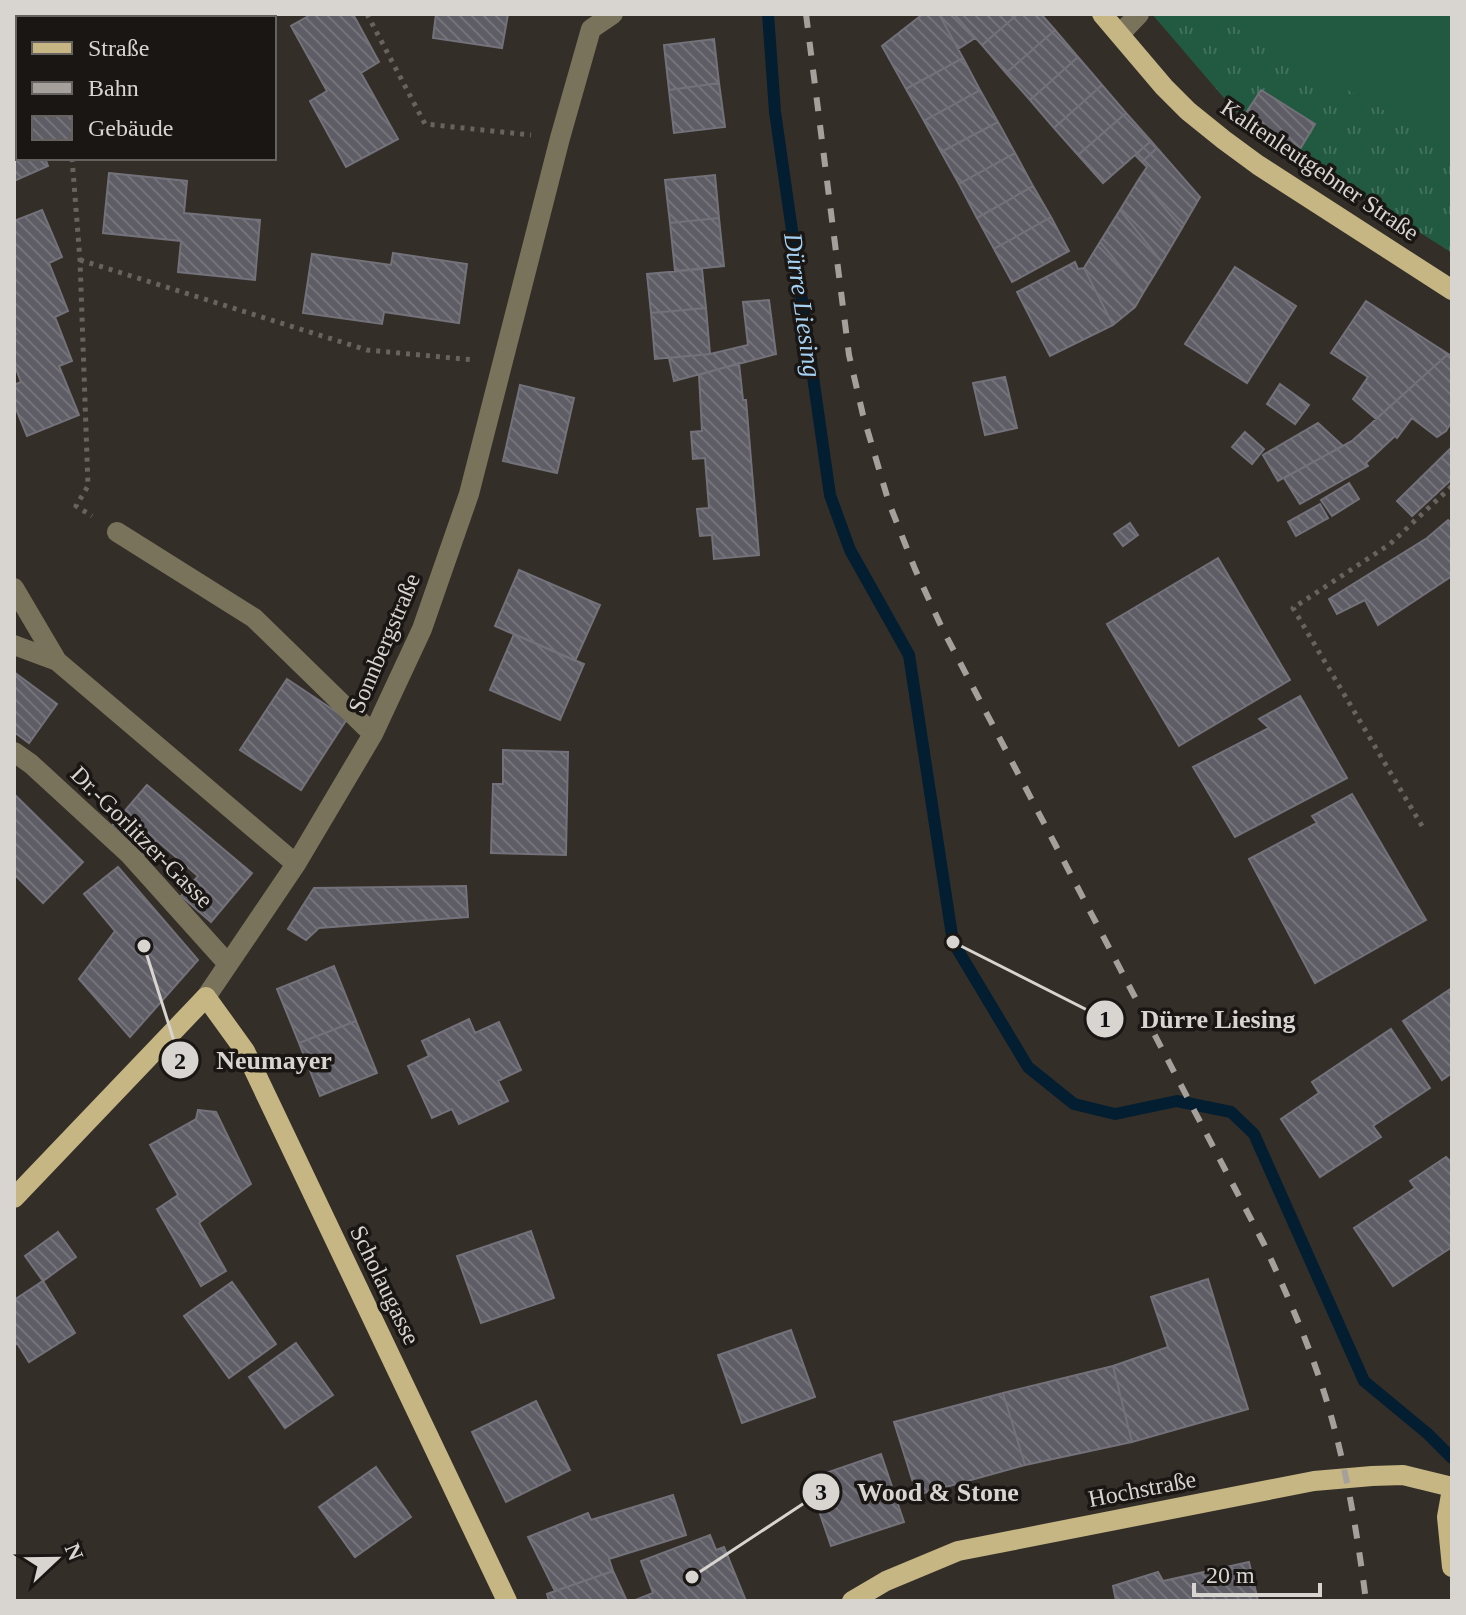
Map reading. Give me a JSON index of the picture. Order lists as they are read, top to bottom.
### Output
{
  "streets": {
    "main road": [
      "Kaltenleutgebner Straße",
      "Sonnbergstraße",
      "Scholaugasse",
      "Hochstraße"
    ],
    "street": ["Dr.-Gorlitzer-Gasse"]
  },
  "crossings": [
    ["Sonnbergstraße", "Dr.-Gorlitzer-Gasse"],
    ["Sonnbergstraße", "Scholaugasse"]
  ],
  "water": ["Dürre Liesing"],
  "places": ["Dürre Liesing", "Neumayer", "Wood & Stone"],
  "legend": ["Straße", "Bahn", "Gebäude"],
  "scale_bar": "20 m",
  "north": "right"
}
